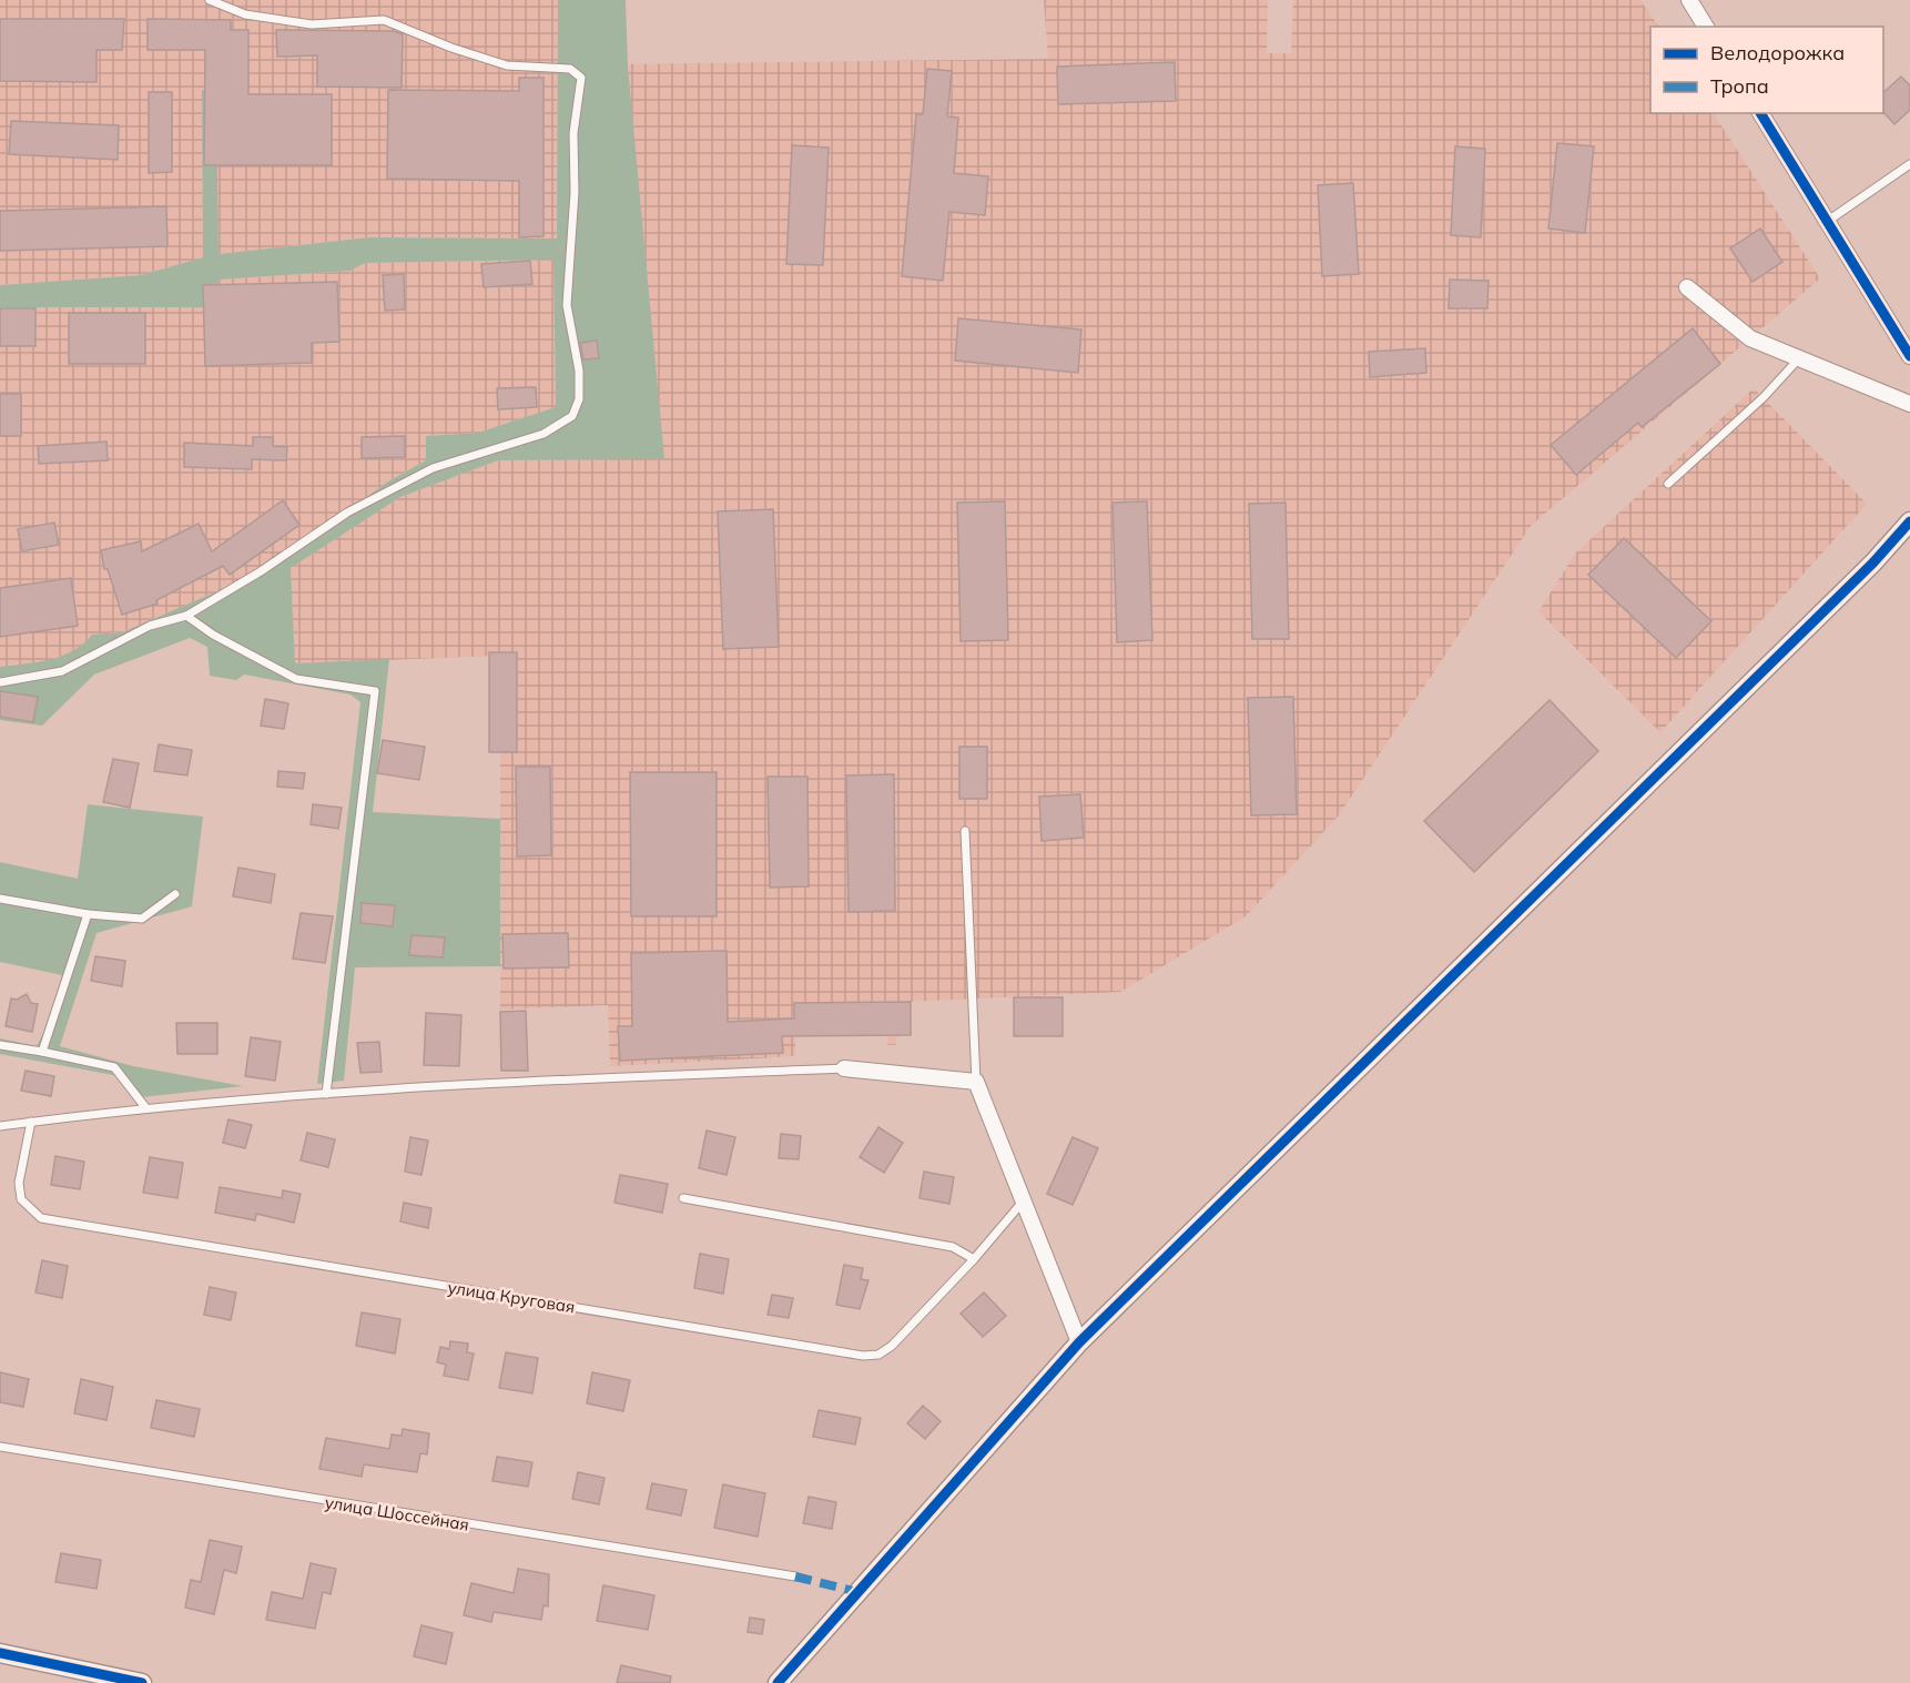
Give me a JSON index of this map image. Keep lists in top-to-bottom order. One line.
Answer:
{"streets":{"lane":["улица Круговая","улица Шоссейная"]},"legend":["Велодорожка","Тропа"]}
